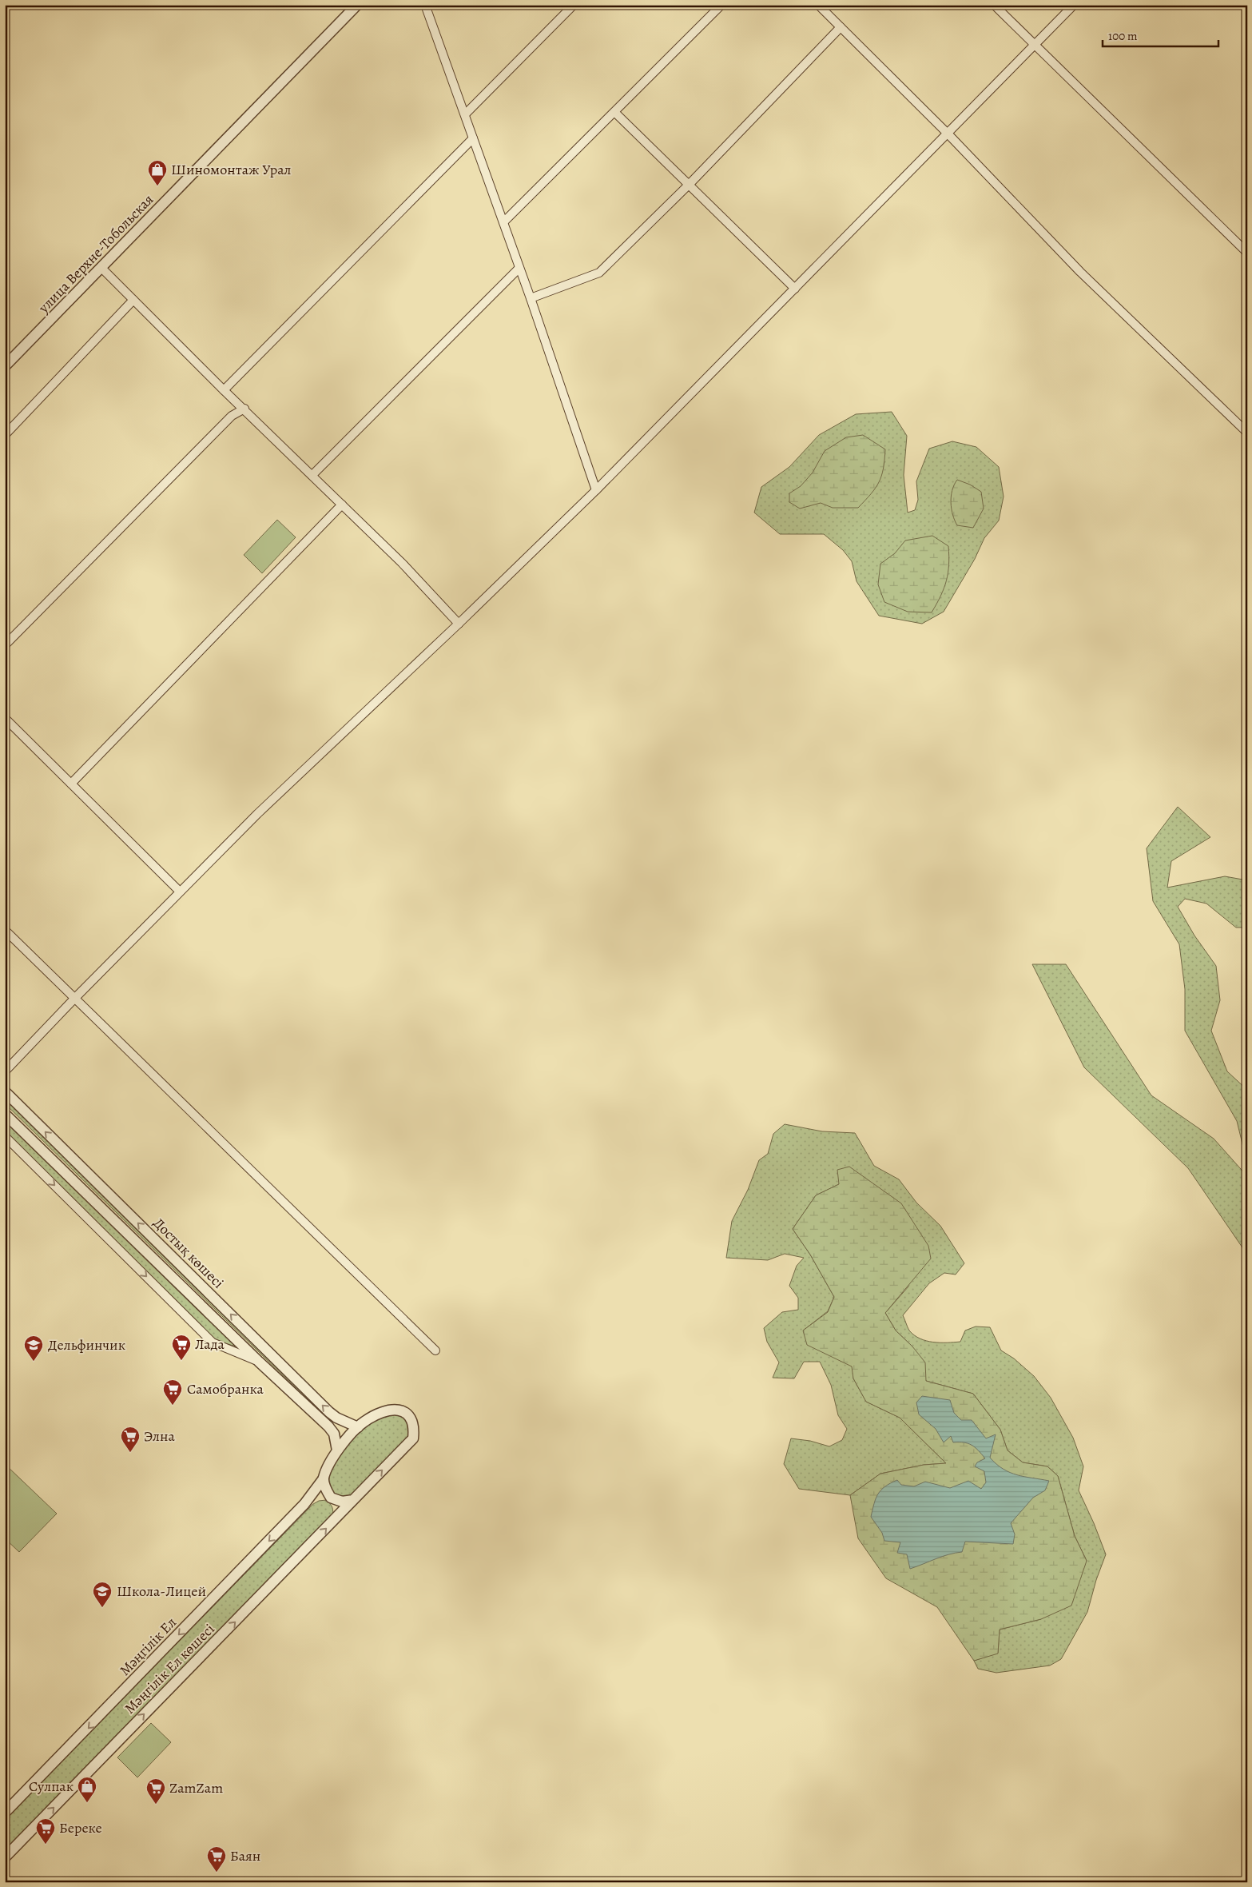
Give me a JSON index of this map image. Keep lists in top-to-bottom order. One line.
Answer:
{"streets":{"street":["улица Верхне-Тобольская","Достық көшесі","Мәңгілік Ел","Мәңгілік Ел көшесі"]},"crossings":[["Достық көшесі","Мәңгілік Ел көшесі"],["Мәңгілік Ел","Мәңгілік Ел көшесі"]],"one_way":["Мәңгілік Ел","Мәңгілік Ел көшесі"],"places":{"shop":["Шиномонтаж Урал","Сулпак"],"supermarket":["Лада","Самобранка","Элна","ZamZam","Береке","Баян"],"school or university":["Дельфинчик","Школа-Лицей"]},"scale_bar":"100 m"}
